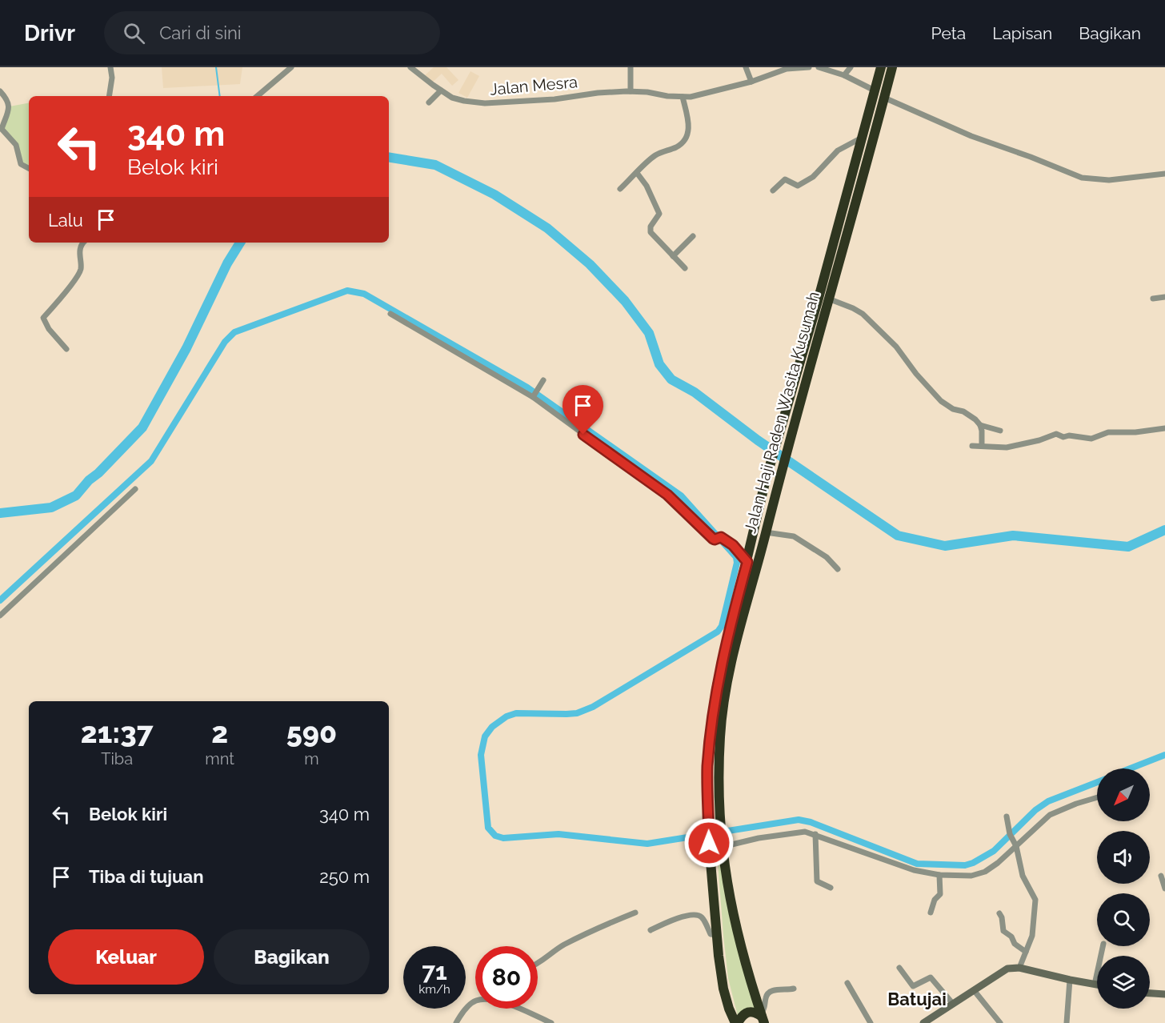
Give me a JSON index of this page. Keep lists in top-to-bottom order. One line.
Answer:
{"streets":{"highway":["Jalan Haji Raden Wasita Kusumah"],"street":["Jalan Mesra"]},"districts":["Batujai"],"north":"bottom left","page":{"header":"Drivr","search":"Cari di sini","nav":["Peta","Lapisan","Bagikan"],"turn":["340 m","Belok kiri"],"then":"Lalu","eta":["21:37","Tiba","2","mnt","590","m"],"list":[{"name":"Belok kiri","value":"340 m"},{"name":"Tiba di tujuan","value":"250 m"}],"buttons":["Keluar","Bagikan"],"speed":"71 km/h","limit":"80"}}
